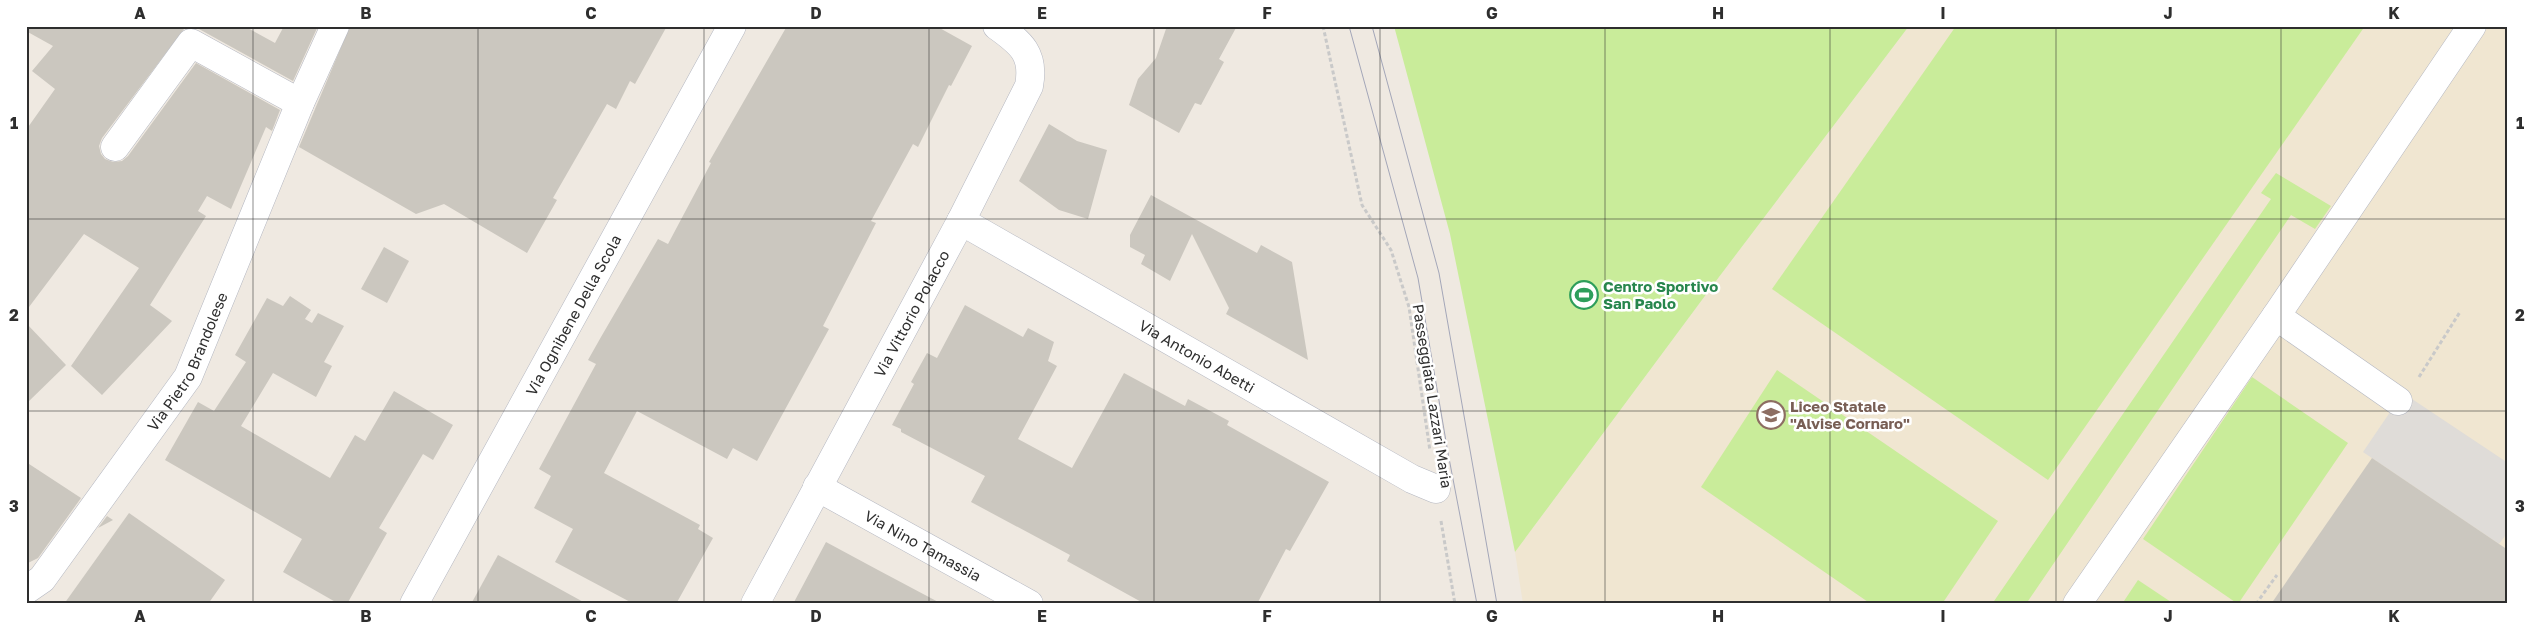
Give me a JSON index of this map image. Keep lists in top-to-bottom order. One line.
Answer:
{"streets":{"street":["Via Vittorio Polacco","Via Ognibene Della Scola","Via Antonio Abetti","Via Pietro Brandolese","Via Nino Tamassia"],"path":["Passeggiata Lazzari Maria"]},"crossings":[["Via Vittorio Polacco","Via Antonio Abetti"],["Via Vittorio Polacco","Via Nino Tamassia"],["Via Antonio Abetti","Passeggiata Lazzari Maria"]],"places":{"sports":["Centro Sportivo San Paolo"],"school or university":["Liceo Statale \"Alvise Cornaro\""]},"grid":{"columns":["A","B","C","D","E","F","G","H","I","J","K"],"rows":["1","2","3"]}}
